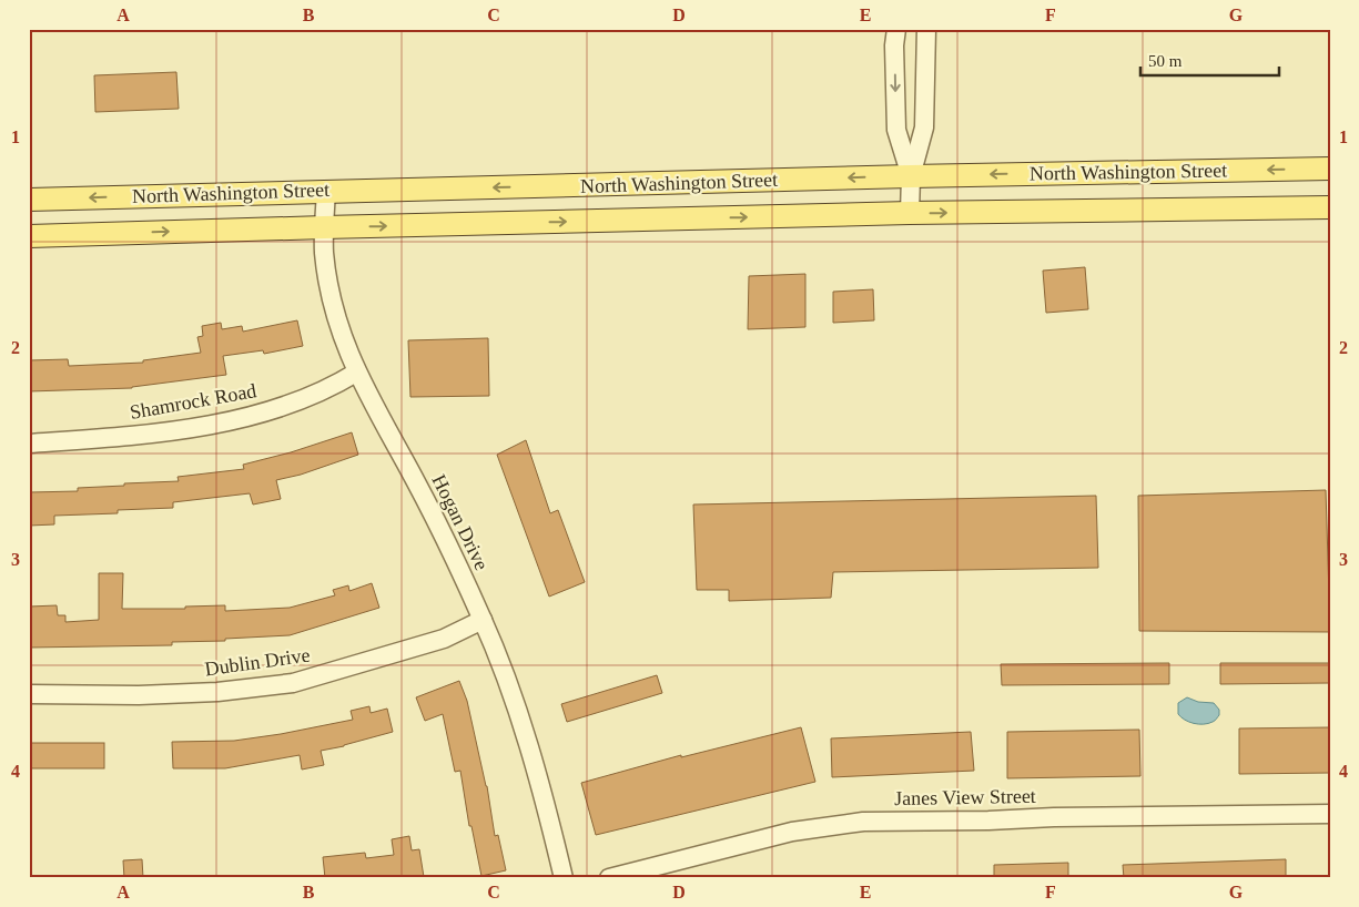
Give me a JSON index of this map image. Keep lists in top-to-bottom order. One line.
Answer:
{"streets":{"main road":["North Washington Street"],"street":["Shamrock Road","Hogan Drive","Dublin Drive","Janes View Street"]},"crossings":[["North Washington Street","Hogan Drive"],["Shamrock Road","Hogan Drive"],["Hogan Drive","Dublin Drive"]],"scale_bar":"50 m","grid":{"columns":["A","B","C","D","E","F","G"],"rows":["1","2","3","4"]}}
